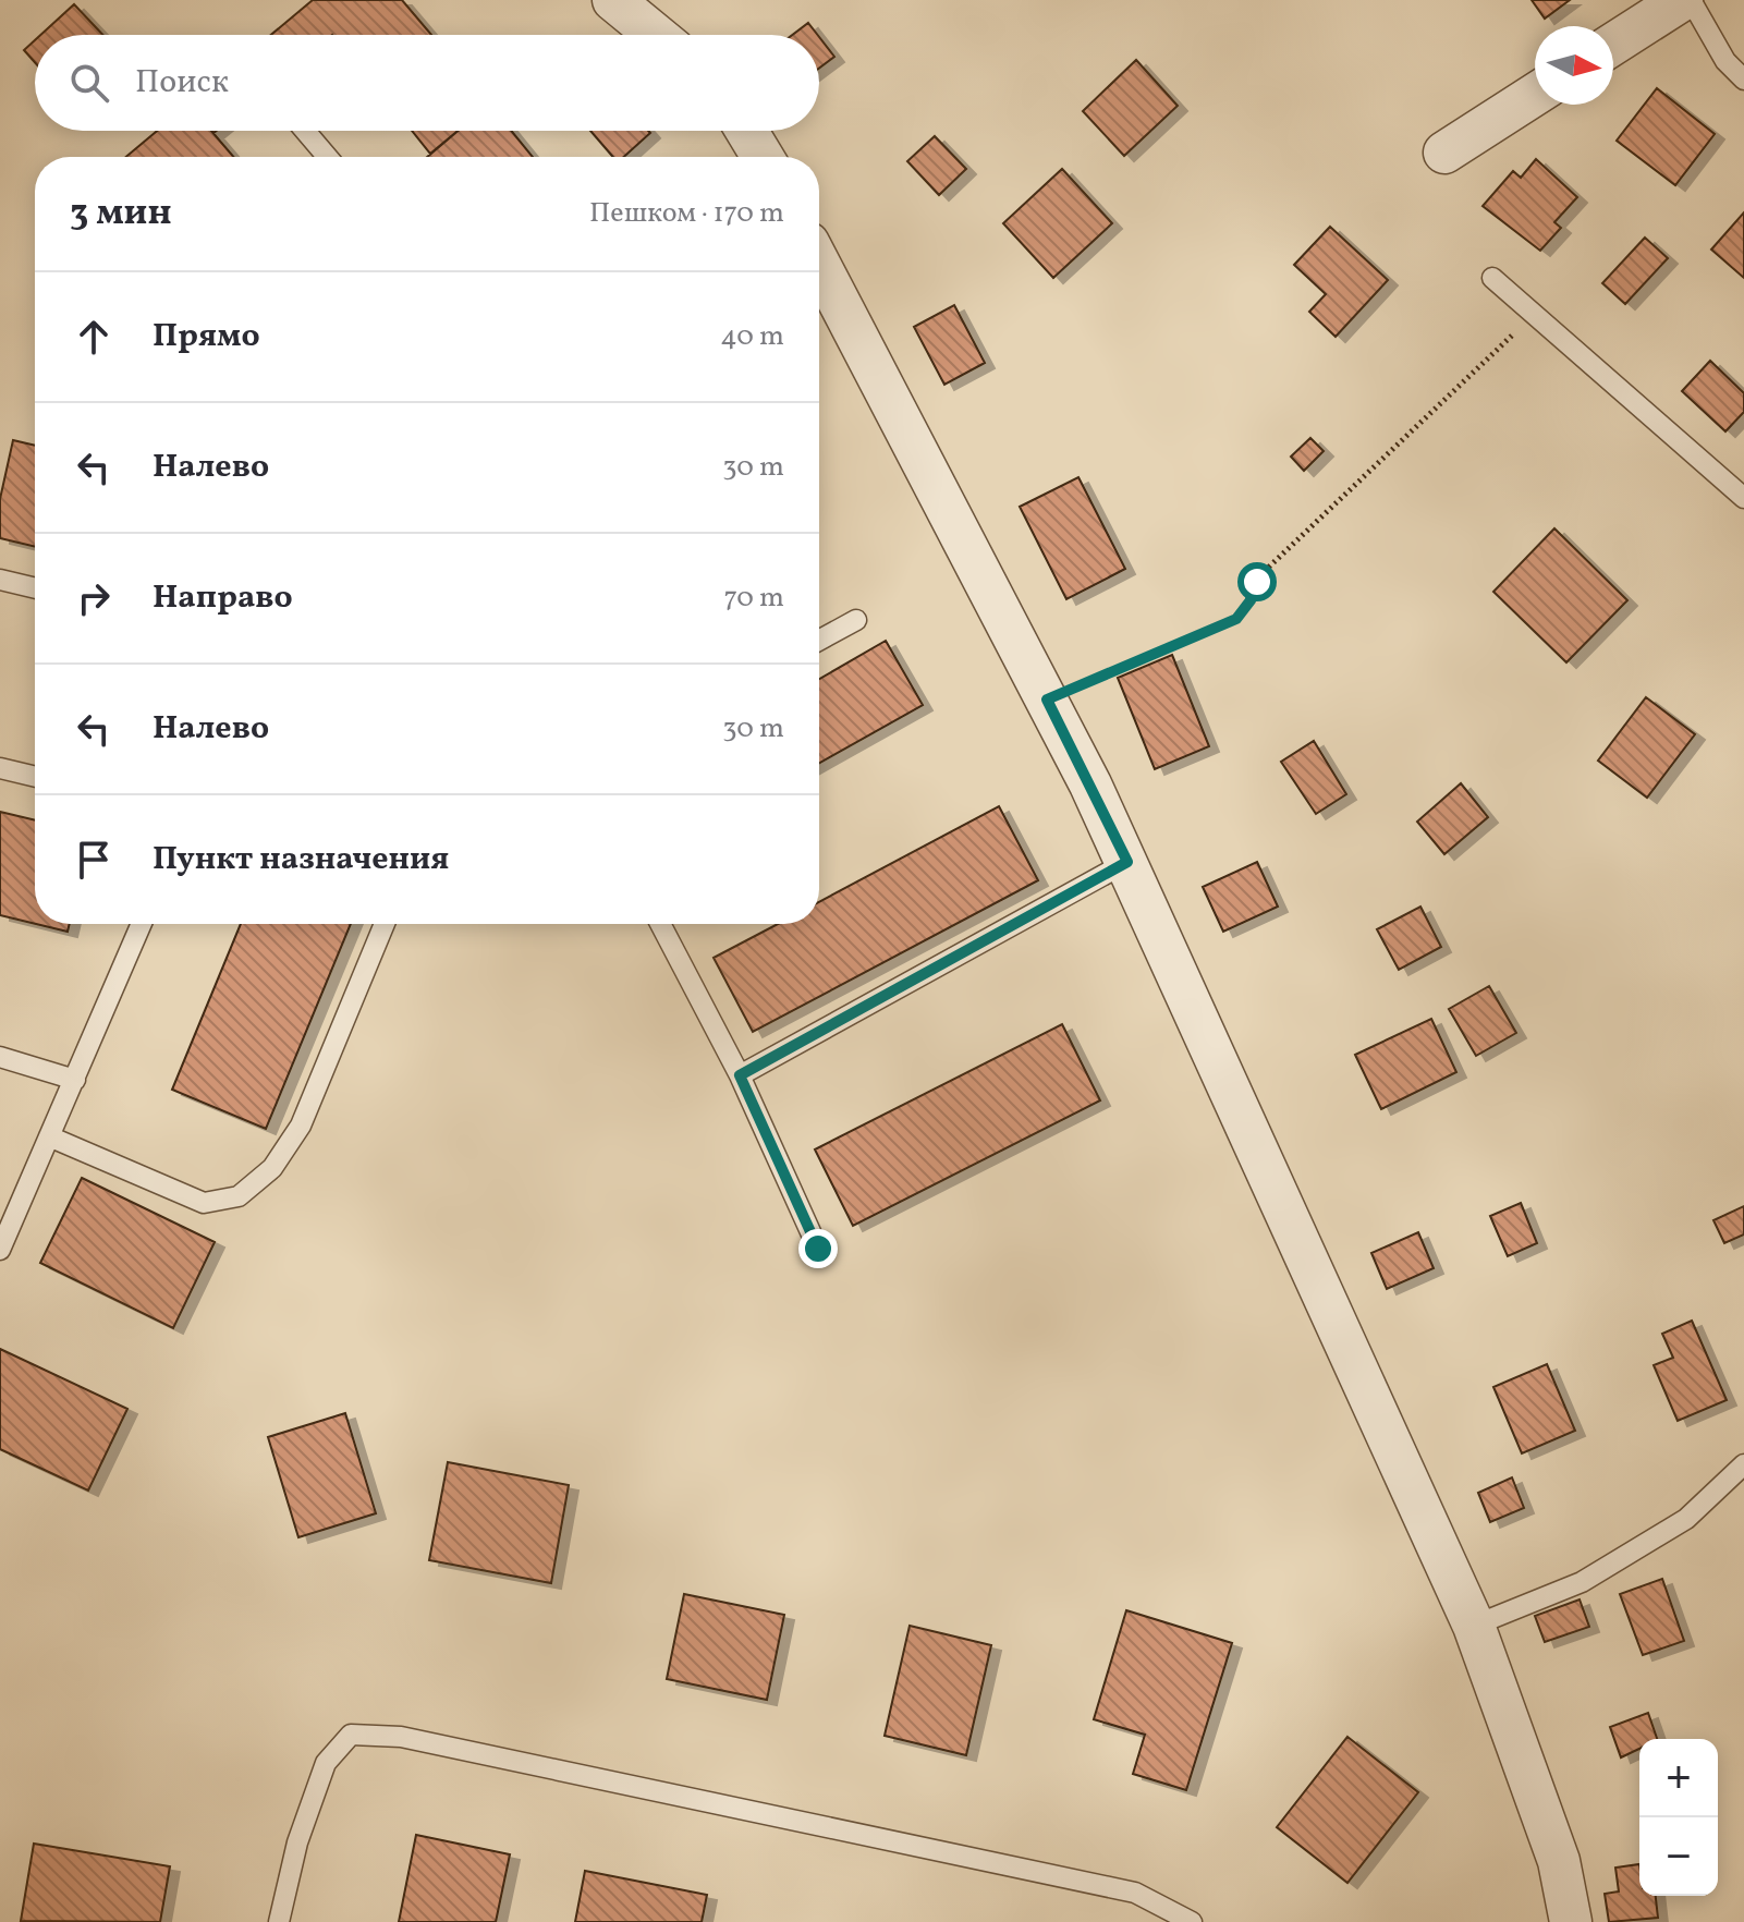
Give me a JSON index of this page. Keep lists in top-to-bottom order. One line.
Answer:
{"north":"right","page":{"search":"Поиск","heading":["3 мин","Пешком · 170 m"],"list":[["Прямо","40 m"],["Налево","30 m"],["Направо","70 m"],["Налево","30 m"],"Пункт назначения"],"map_buttons":["+","−"]}}
